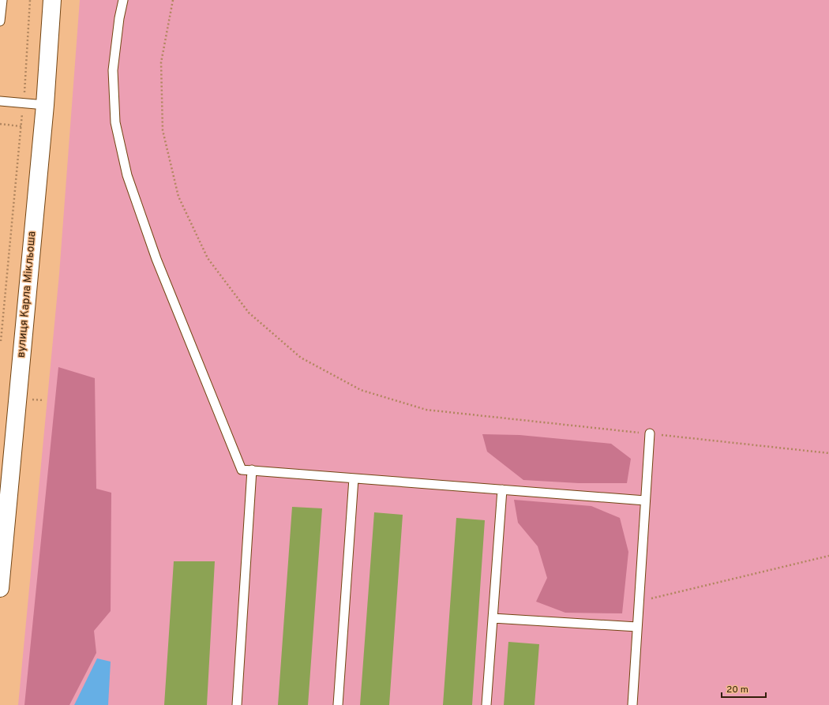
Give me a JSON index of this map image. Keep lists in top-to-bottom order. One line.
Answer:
{"streets":{"street":["вулиця Карла Мікльоша"]},"scale_bar":"20 m"}
